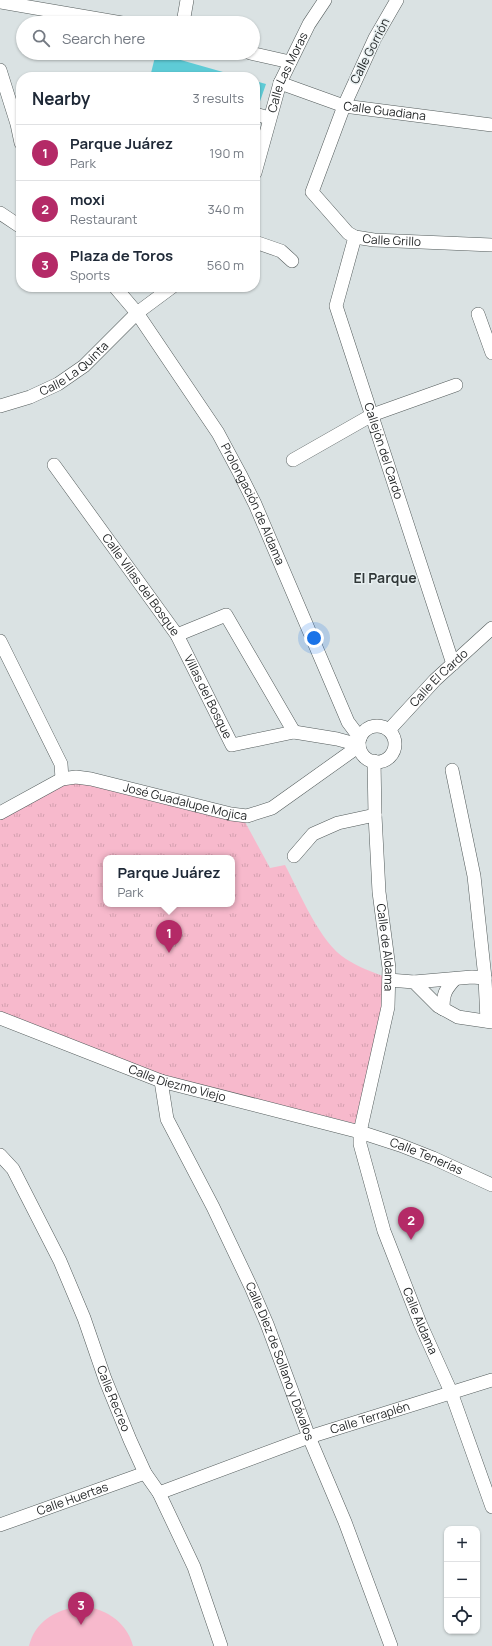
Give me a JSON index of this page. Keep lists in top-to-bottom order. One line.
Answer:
{"streets":{"street":["Calle Gorrión","Calle Las Moras","Calle Guadiana","Calle Grillo","Calle La Quinta","Callejón del Cardo","Prolongación de Aldama","Calle Villas del Bosque","Calle El Cardo","Villas del Bosque","José Guadalupe Mojica","Calle de Aldama","Calle Diezmo Viejo","Calle Tenerías","Calle Aldama","Calle Diez de Sollano y Dávalos","Calle Recreo","Calle Terraplén","Calle Huertas"]},"crossings":[["Calle Gorrión","Calle Guadiana"],["Calle Gorrión","Calle Grillo"],["Calle Las Moras","Calle Guadiana"],["Calle Grillo","Callejón del Cardo"],["Calle La Quinta","Prolongación de Aldama"],["Callejón del Cardo","Calle El Cardo"],["Prolongación de Aldama","Calle El Cardo"],["Prolongación de Aldama","José Guadalupe Mojica"],["Prolongación de Aldama","Calle de Aldama"],["Calle Villas del Bosque","Villas del Bosque"],["Calle El Cardo","José Guadalupe Mojica"],["Calle El Cardo","Calle de Aldama"],["José Guadalupe Mojica","Calle de Aldama"],["Calle de Aldama","Calle Diezmo Viejo"],["Calle de Aldama","Calle Tenerías"],["Calle de Aldama","Calle Aldama"],["Calle Diezmo Viejo","Calle Tenerías"],["Calle Diezmo Viejo","Calle Aldama"],["Calle Diezmo Viejo","Calle Diez de Sollano y Dávalos"],["Calle Tenerías","Calle Aldama"],["Calle Aldama","Calle Terraplén"],["Calle Diez de Sollano y Dávalos","Calle Terraplén"],["Calle Recreo","Calle Terraplén"],["Calle Recreo","Calle Huertas"]],"districts":["El Parque"],"page":{"search":"Search here","heading":["Nearby","3 results"],"list":[{"mark":"1","name":"Parque Juárez","note":"Park","value":"190 m"},{"mark":"2","name":"moxi","note":"Restaurant","value":"340 m"},{"mark":"3","name":"Plaza de Toros","note":"Sports","value":"560 m"}],"popup":["Parque Juárez","Park"],"pins":["1","2","3"],"map_buttons":["+","−"]}}
